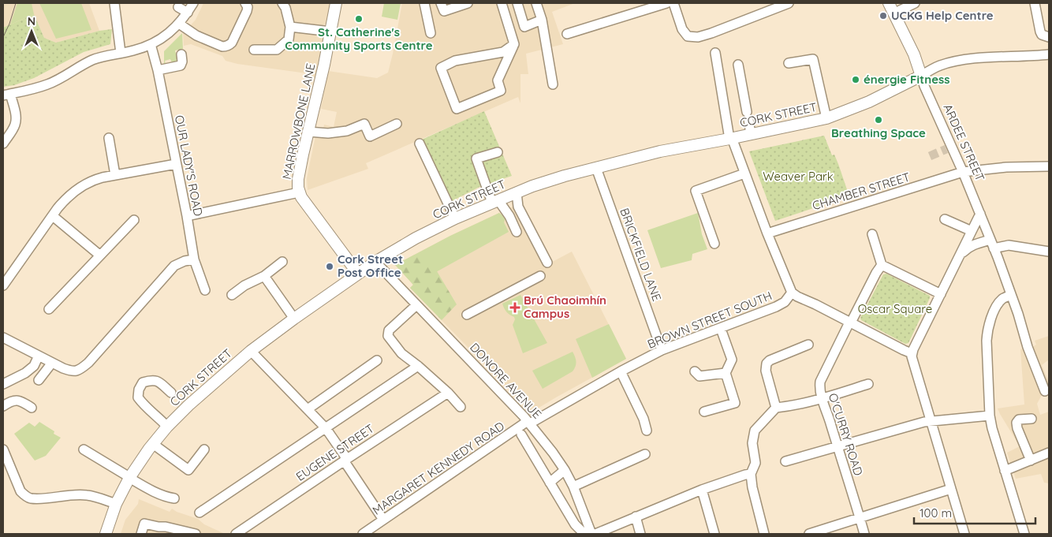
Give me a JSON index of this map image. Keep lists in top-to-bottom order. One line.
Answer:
{"streets":{"main road":["CORK STREET","MARROWBONE LANE","ARDEE STREET"],"street":["OUR LADY'S ROAD","CHAMBER STREET","BRICKFIELD LANE","BROWN STREET SOUTH","DONORE AVENUE","O'CURRY ROAD","EUGENE STREET","MARGARET KENNEDY ROAD"]},"crossings":[["CORK STREET","MARROWBONE LANE"],["CORK STREET","ARDEE STREET"],["CORK STREET","BRICKFIELD LANE"],["CORK STREET","DONORE AVENUE"],["ARDEE STREET","CHAMBER STREET"],["BRICKFIELD LANE","BROWN STREET SOUTH"],["BROWN STREET SOUTH","DONORE AVENUE"],["BROWN STREET SOUTH","MARGARET KENNEDY ROAD"],["DONORE AVENUE","MARGARET KENNEDY ROAD"]],"parks":["Weaver Park","Oscar Square"],"places":{"other":["UCKG Help Centre","St. Catherine's Community Sports Centre","énergie Fitness","Breathing Space","Cork Street Post Office"],"health":["Brú Chaoimhín Campus"]},"scale_bar":"100 m","north":"top"}
